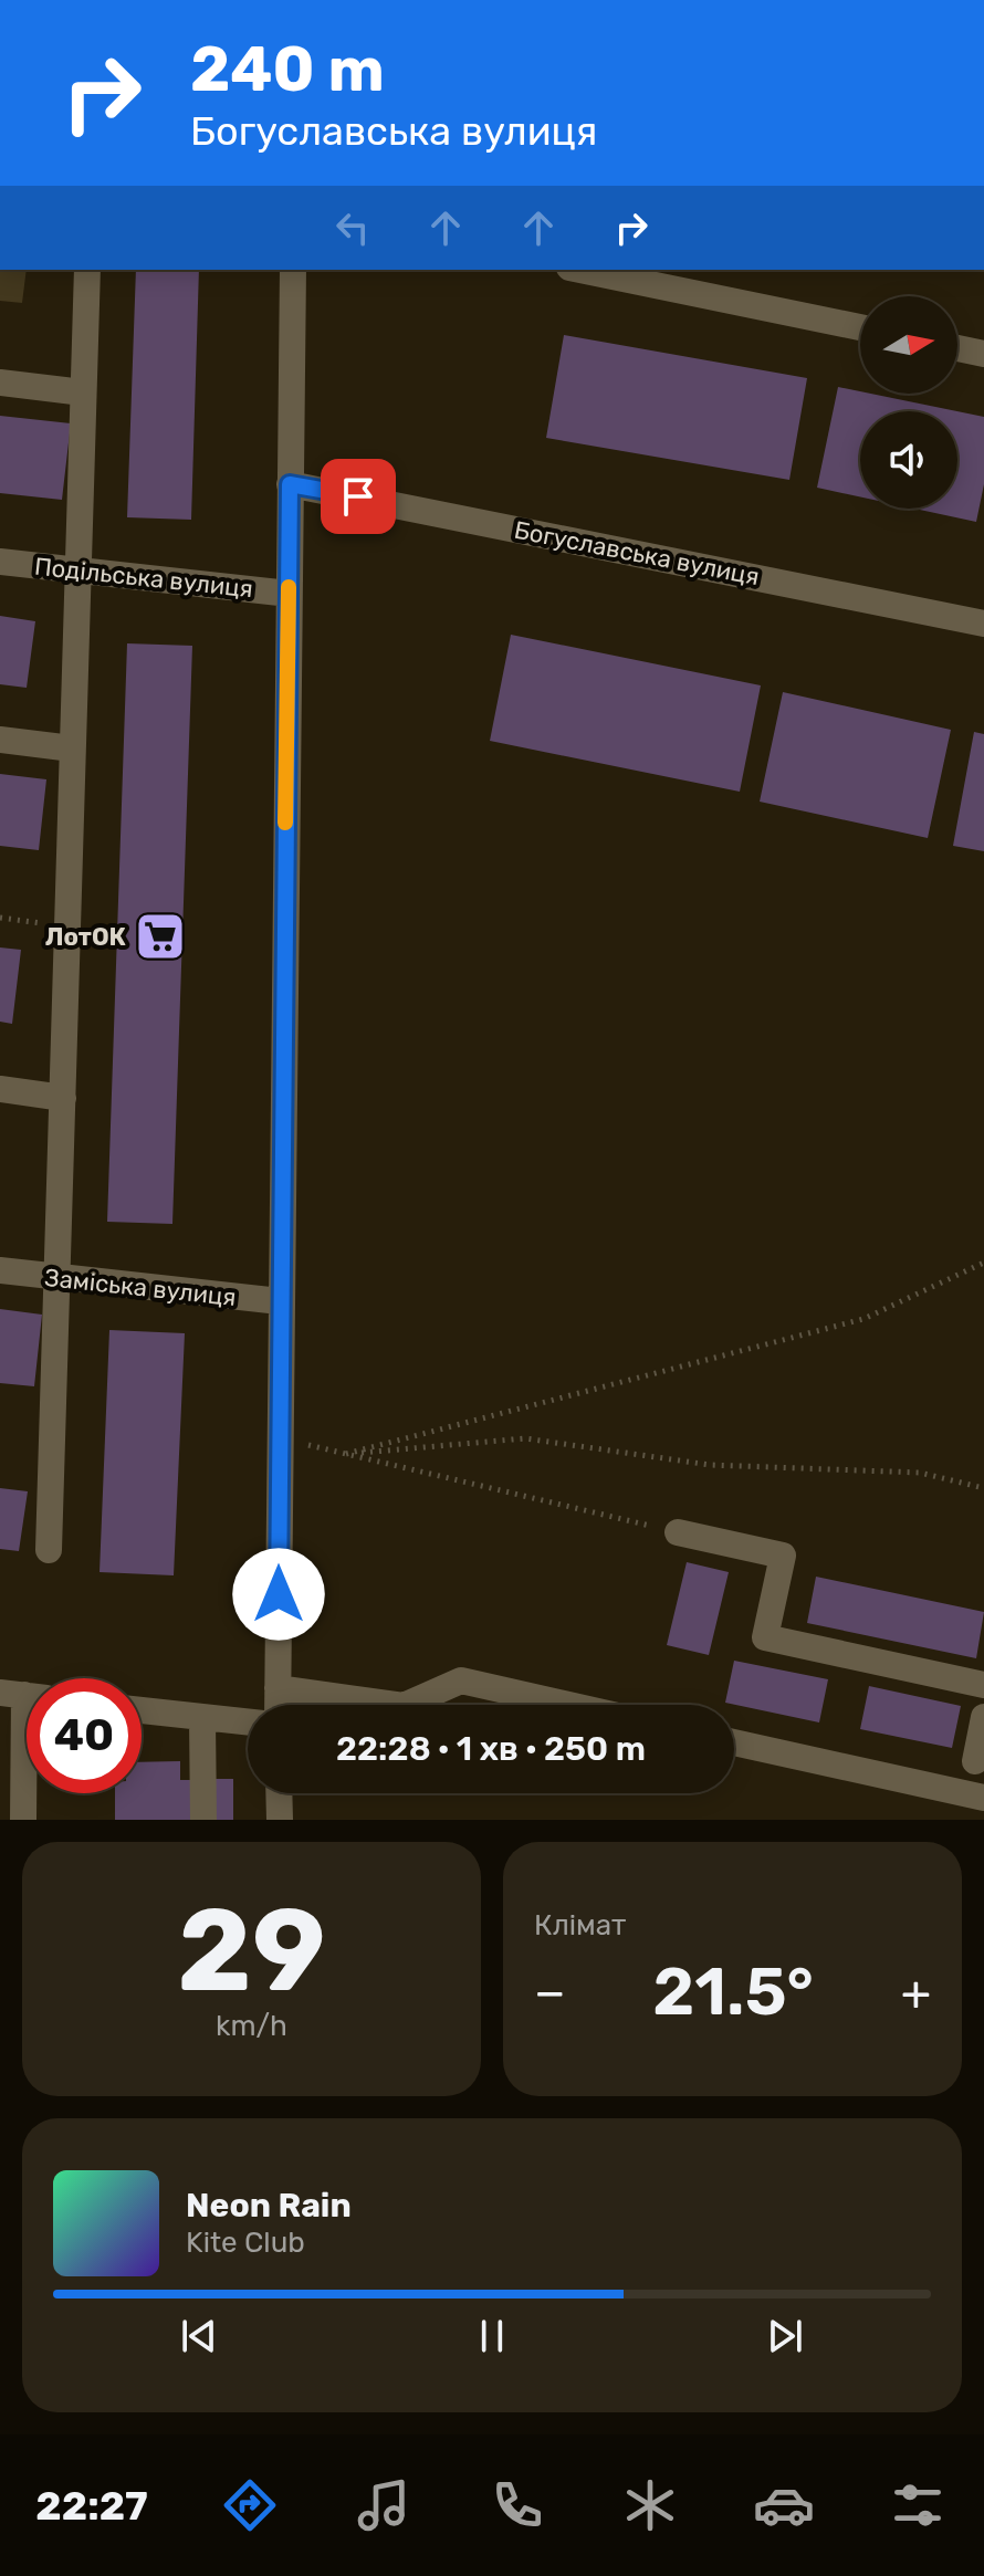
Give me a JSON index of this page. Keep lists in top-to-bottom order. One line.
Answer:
{"streets":{"street":["Богуславська вулиця","Подільська вулиця","Заміська вулиця"]},"places":{"supermarket":["ЛотОК"]},"north":"right","page":{"turn":["240 m","Богуславська вулиця"],"limit":"40","trip":"22:28 · 1 хв · 250 m","tile":[["29","km/h"],"Клімат"],"heat":["−","21.5°","+"],"song":["Neon Rain","Kite Club"],"tabs":"22:27"}}
